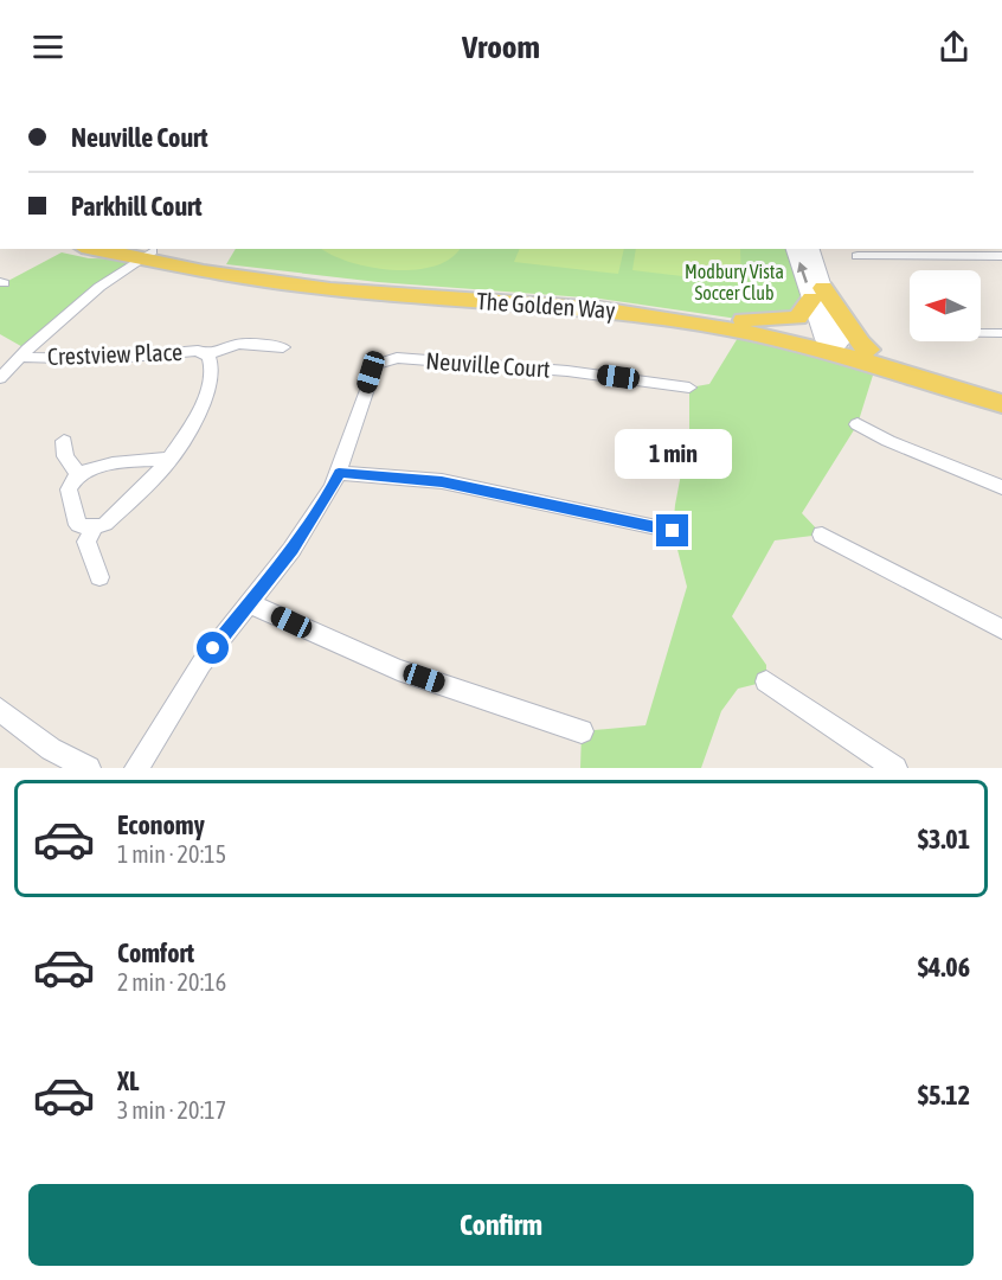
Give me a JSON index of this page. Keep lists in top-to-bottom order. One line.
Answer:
{"streets":{"main road":["The Golden Way"],"street":["Crestview Place","Neuville Court"]},"parks":["Modbury Vista Soccer Club"],"north":"left","page":{"header":"Vroom","banner":["Neuville Court","Parkhill Court"],"bubble":"1 min","list":[{"name":"Economy","note":"1 min · 20:15","value":"$3.01"},{"name":"Comfort","note":"2 min · 20:16","value":"$4.06"},{"name":"XL","note":"3 min · 20:17","value":"$5.12"}],"buttons":"Confirm"}}
